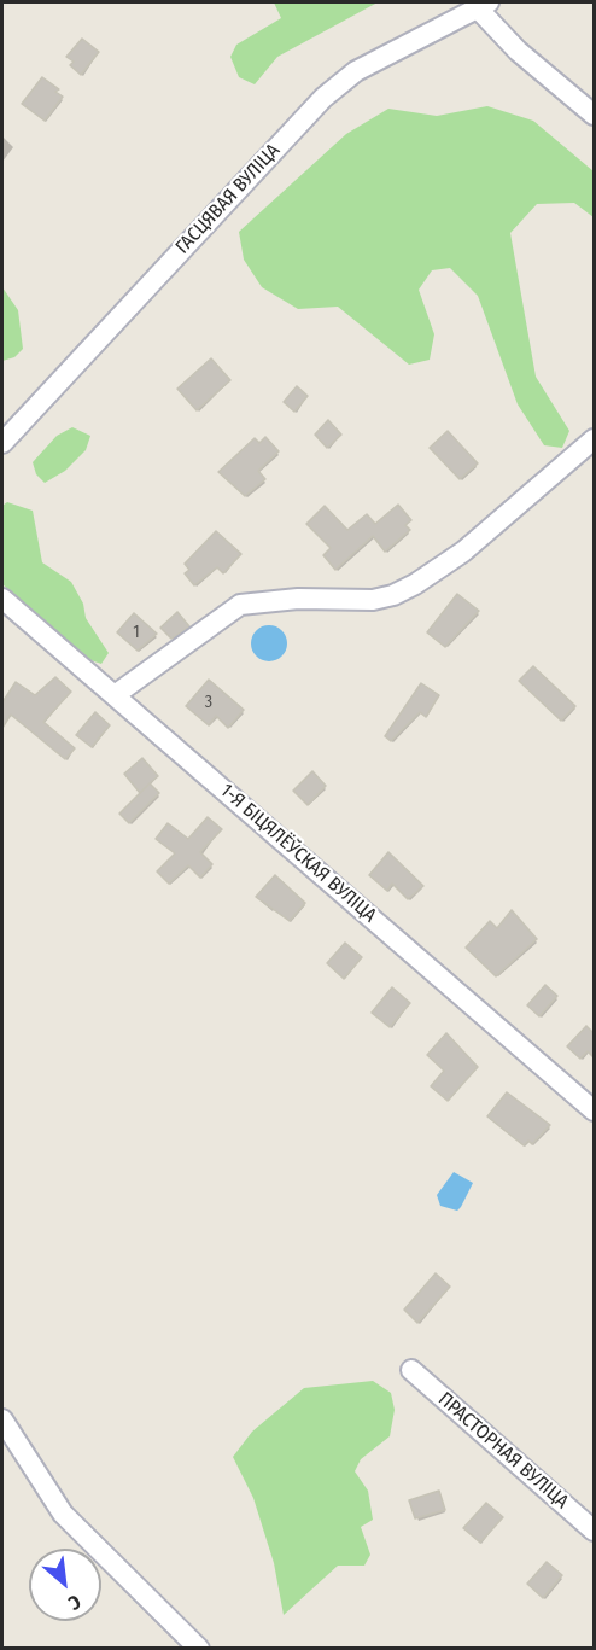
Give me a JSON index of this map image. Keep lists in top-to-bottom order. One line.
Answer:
{"streets":{"street":["ГАСЦЯВАЯ ВУЛІЦА","1-Я БІЦЯЛЁЎСКАЯ ВУЛІЦА","ПРАСТОРНАЯ ВУЛІЦА"]},"house_numbers":["1","3"],"north":"bottom right"}
